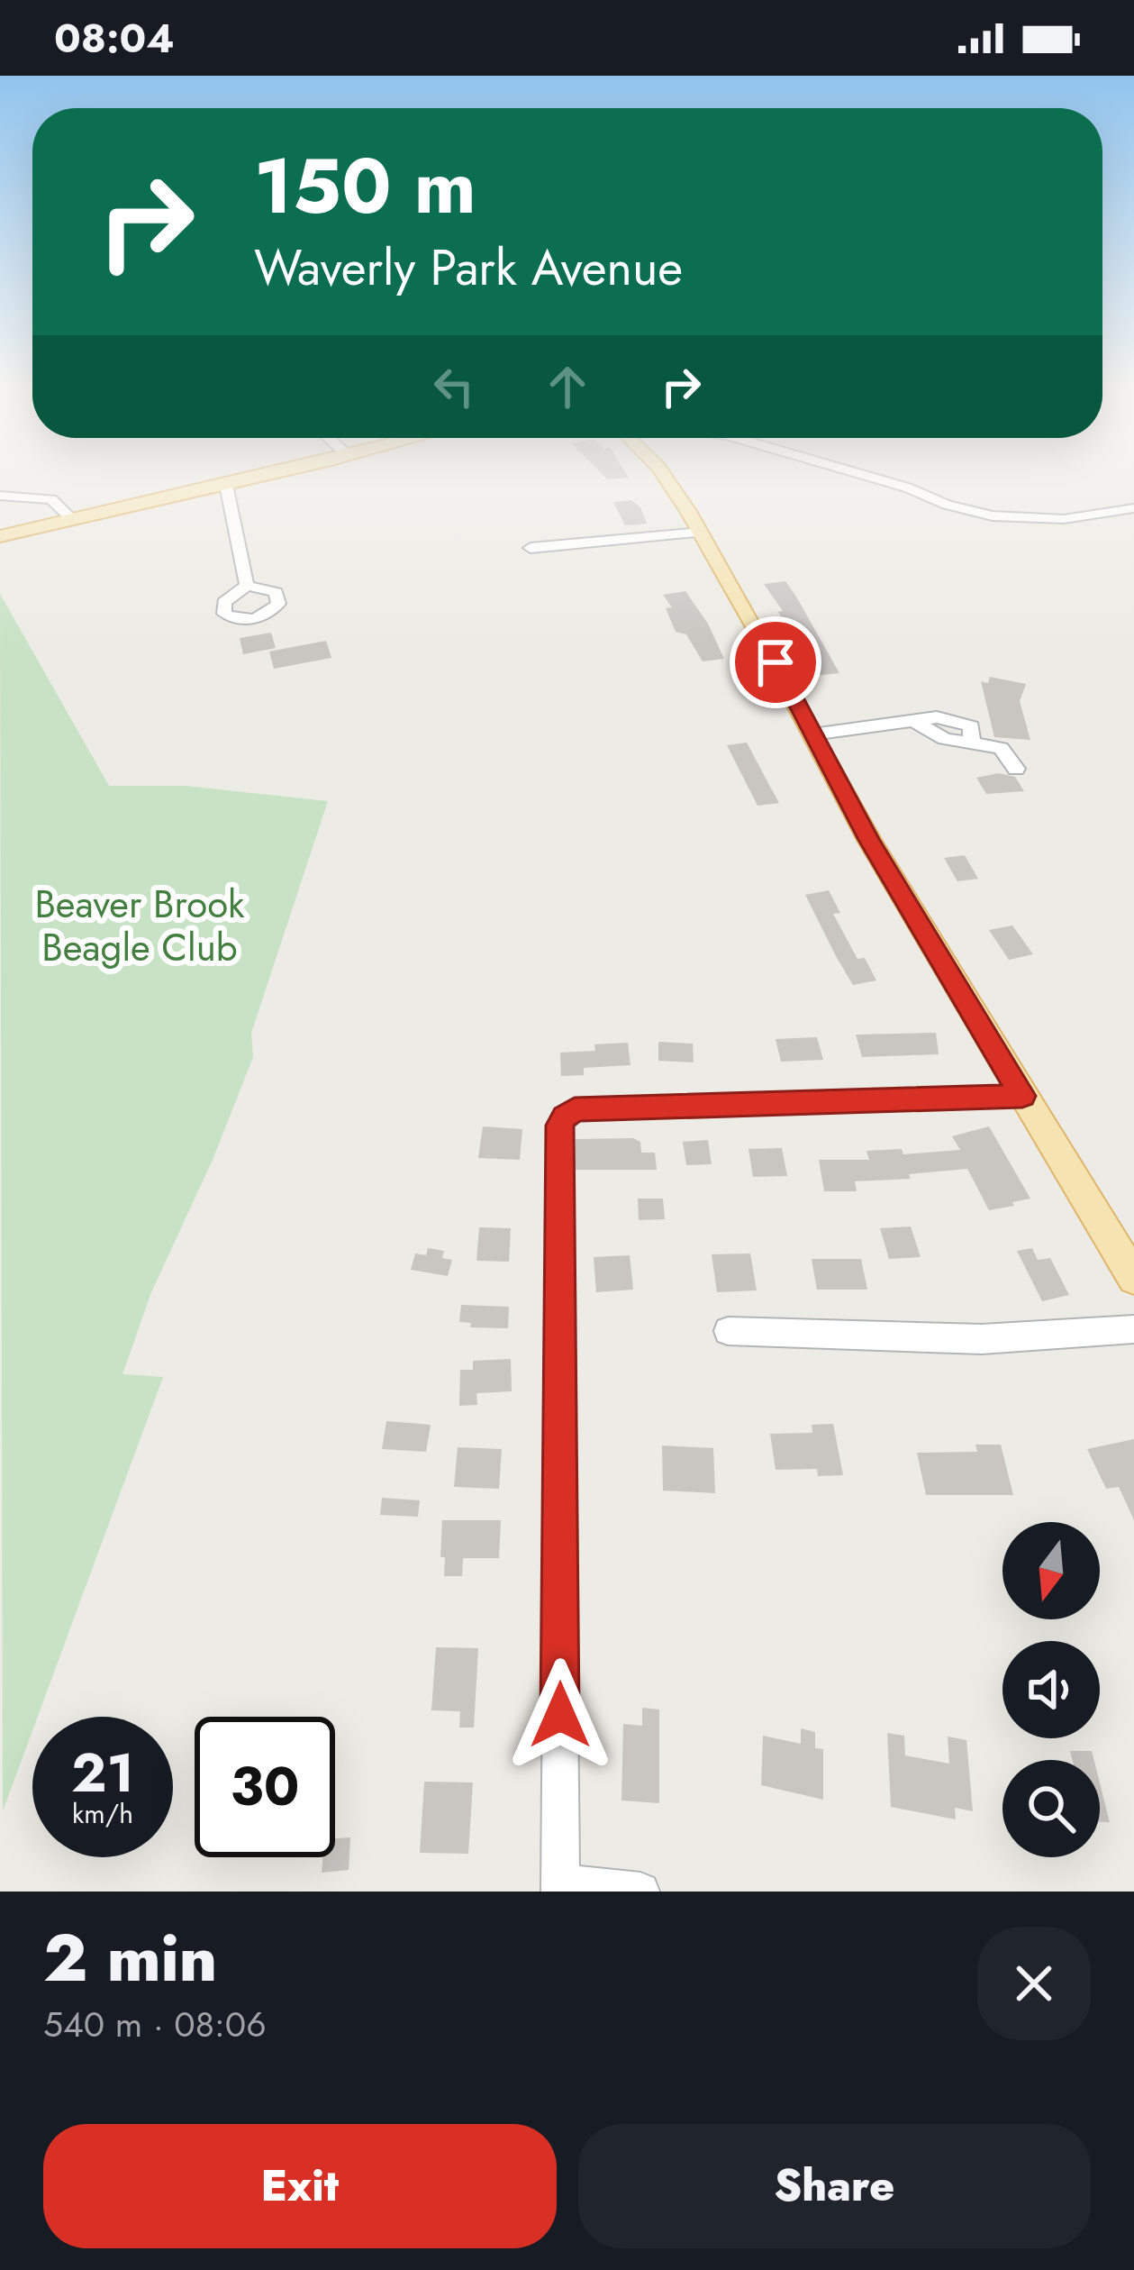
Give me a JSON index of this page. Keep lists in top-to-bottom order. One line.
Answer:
{"parks":["Beaver Brook Beagle Club"],"north":"bottom","page":{"status":"08:04","turn":["150 m","Waverly Park Avenue"],"speed":"21 km/h","limit":"30","heading":["2 min","540 m · 08:06"],"buttons":["Exit","Share"]}}
